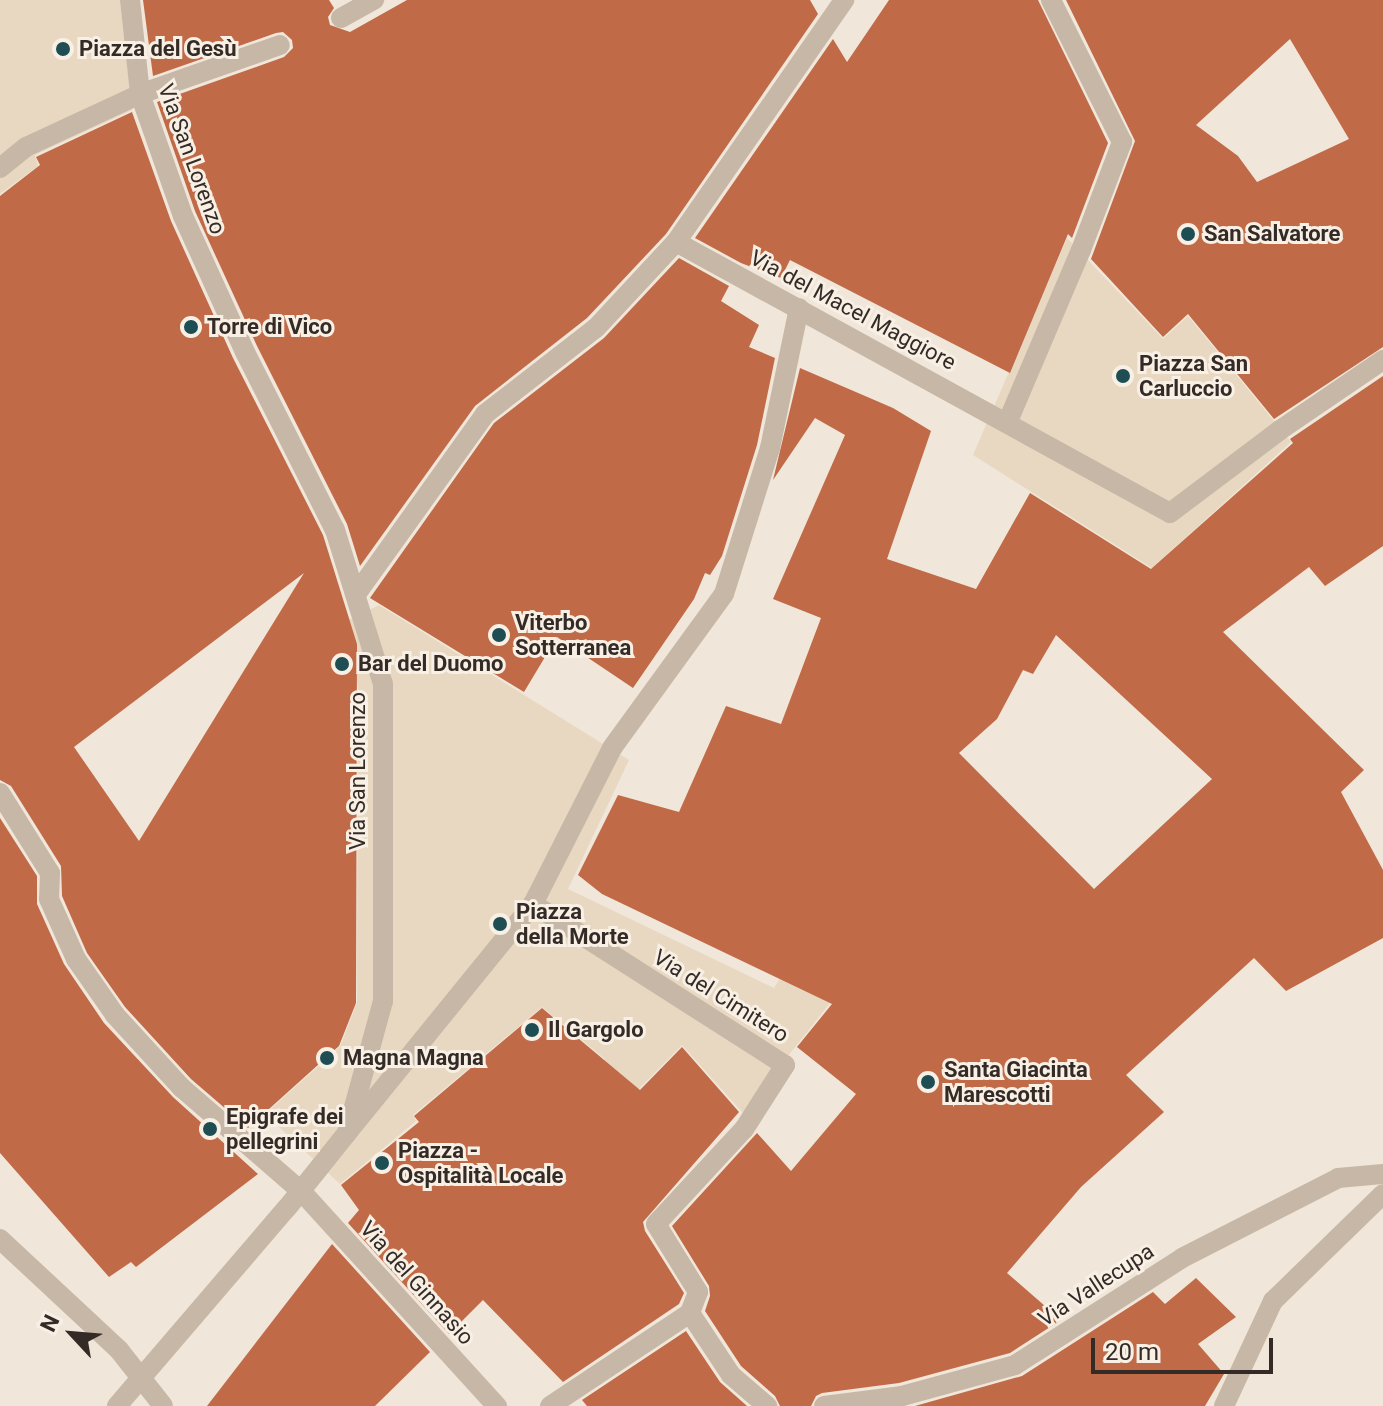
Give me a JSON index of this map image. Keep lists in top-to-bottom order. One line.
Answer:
{"streets":{"street":["Via San Lorenzo","Via del Macel Maggiore","Via del Cimitero","Via del Ginnasio","Via Vallecupa"]},"crossings":[["Via San Lorenzo","Via del Ginnasio"]],"places":["Piazza del Gesù","San Salvatore","Torre di Vico","Piazza San Carluccio","Viterbo Sotterranea","Bar del Duomo","Piazza della Morte","Il Gargolo","Magna Magna","Santa Giacinta Marescotti","Epigrafe dei pellegrini","Piazza - Ospitalità Locale"],"scale_bar":"20 m","north":"top left"}
